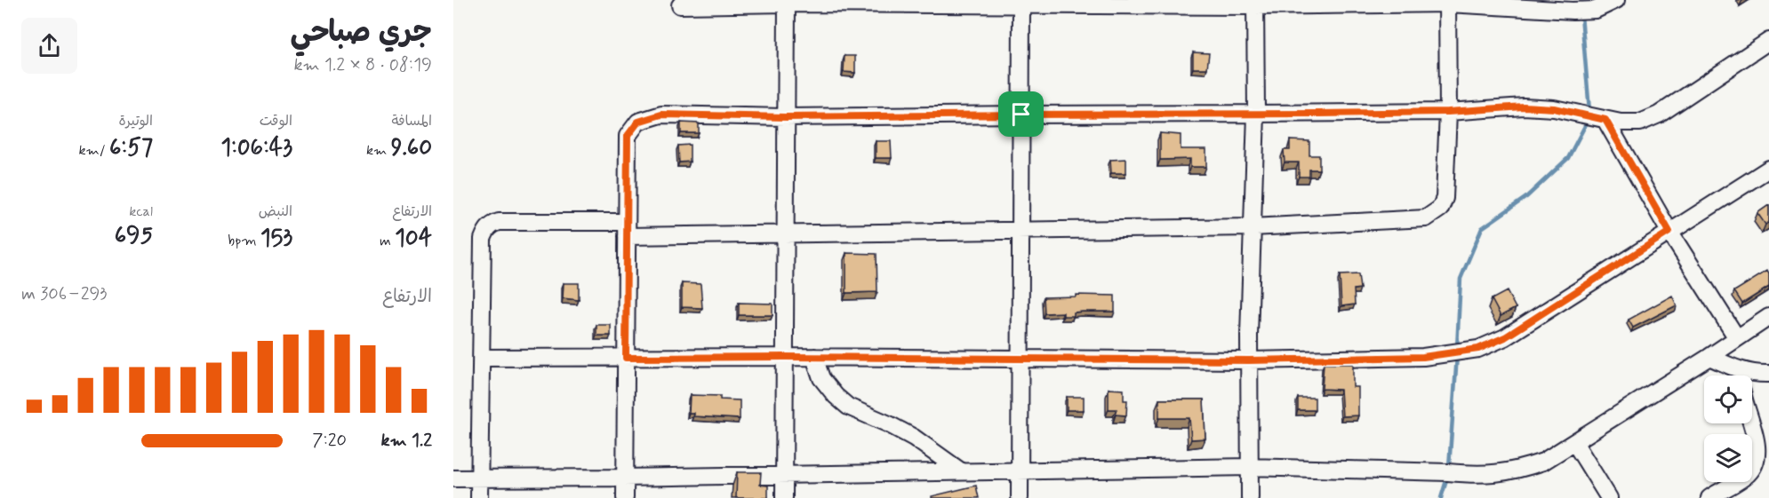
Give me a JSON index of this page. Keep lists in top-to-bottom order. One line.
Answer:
{"page":{"heading":["جري صباحي","08:19 · 8 × 1.2 km"],"stats":[["المسافة","9.60 km"],["الوقت","1:06:43"],["الوتيرة","6:57 /km"],["الارتفاع","104 m"],["النبض","153 bpm"],["kcal","695"]],"chart":["الارتفاع","293–306 m"],"list":[{"name":"1.2 km","note":"7:20"}]}}
